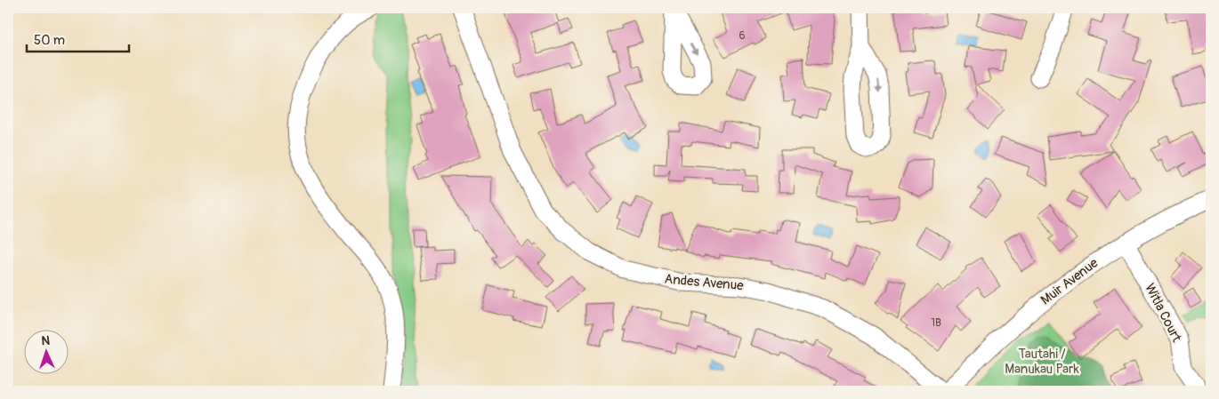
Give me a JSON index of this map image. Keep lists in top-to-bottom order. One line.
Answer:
{"streets":{"street":["Muir Avenue","Andes Avenue","Witla Court"]},"crossings":[["Muir Avenue","Witla Court"]],"parks":["Tautahi / Manukau Park"],"house_numbers":["6","1B"],"scale_bar":"50 m","north":"top"}
